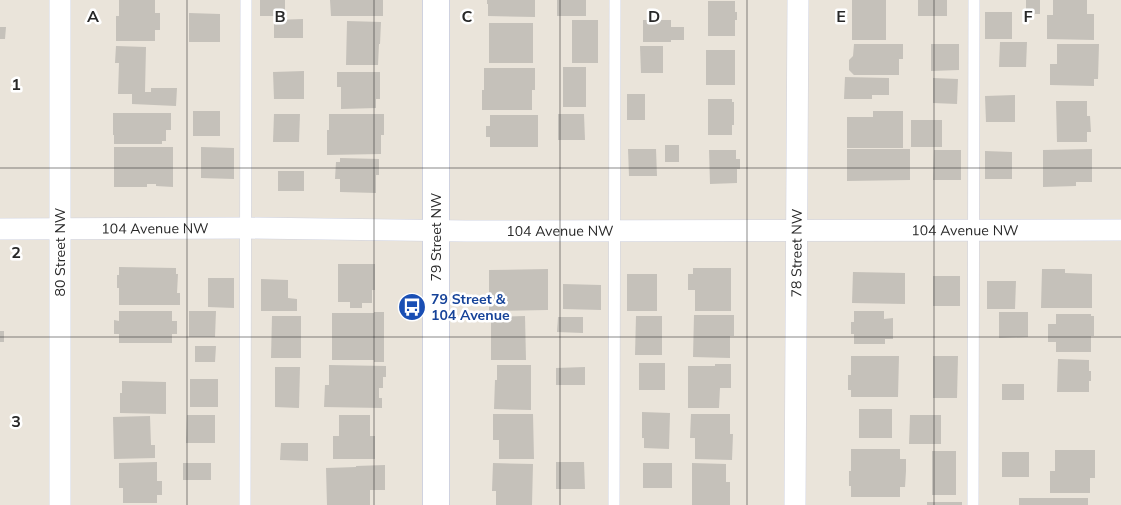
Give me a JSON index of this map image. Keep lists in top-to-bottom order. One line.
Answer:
{"streets":{"street":["104 Avenue NW","79 Street NW","80 Street NW","78 Street NW"]},"crossings":[["104 Avenue NW","79 Street NW"],["104 Avenue NW","80 Street NW"],["104 Avenue NW","78 Street NW"]],"places":{"bus stop":["79 Street & 104 Avenue"]},"grid":{"columns":["A","B","C","D","E","F"],"rows":["1","2","3"]}}
